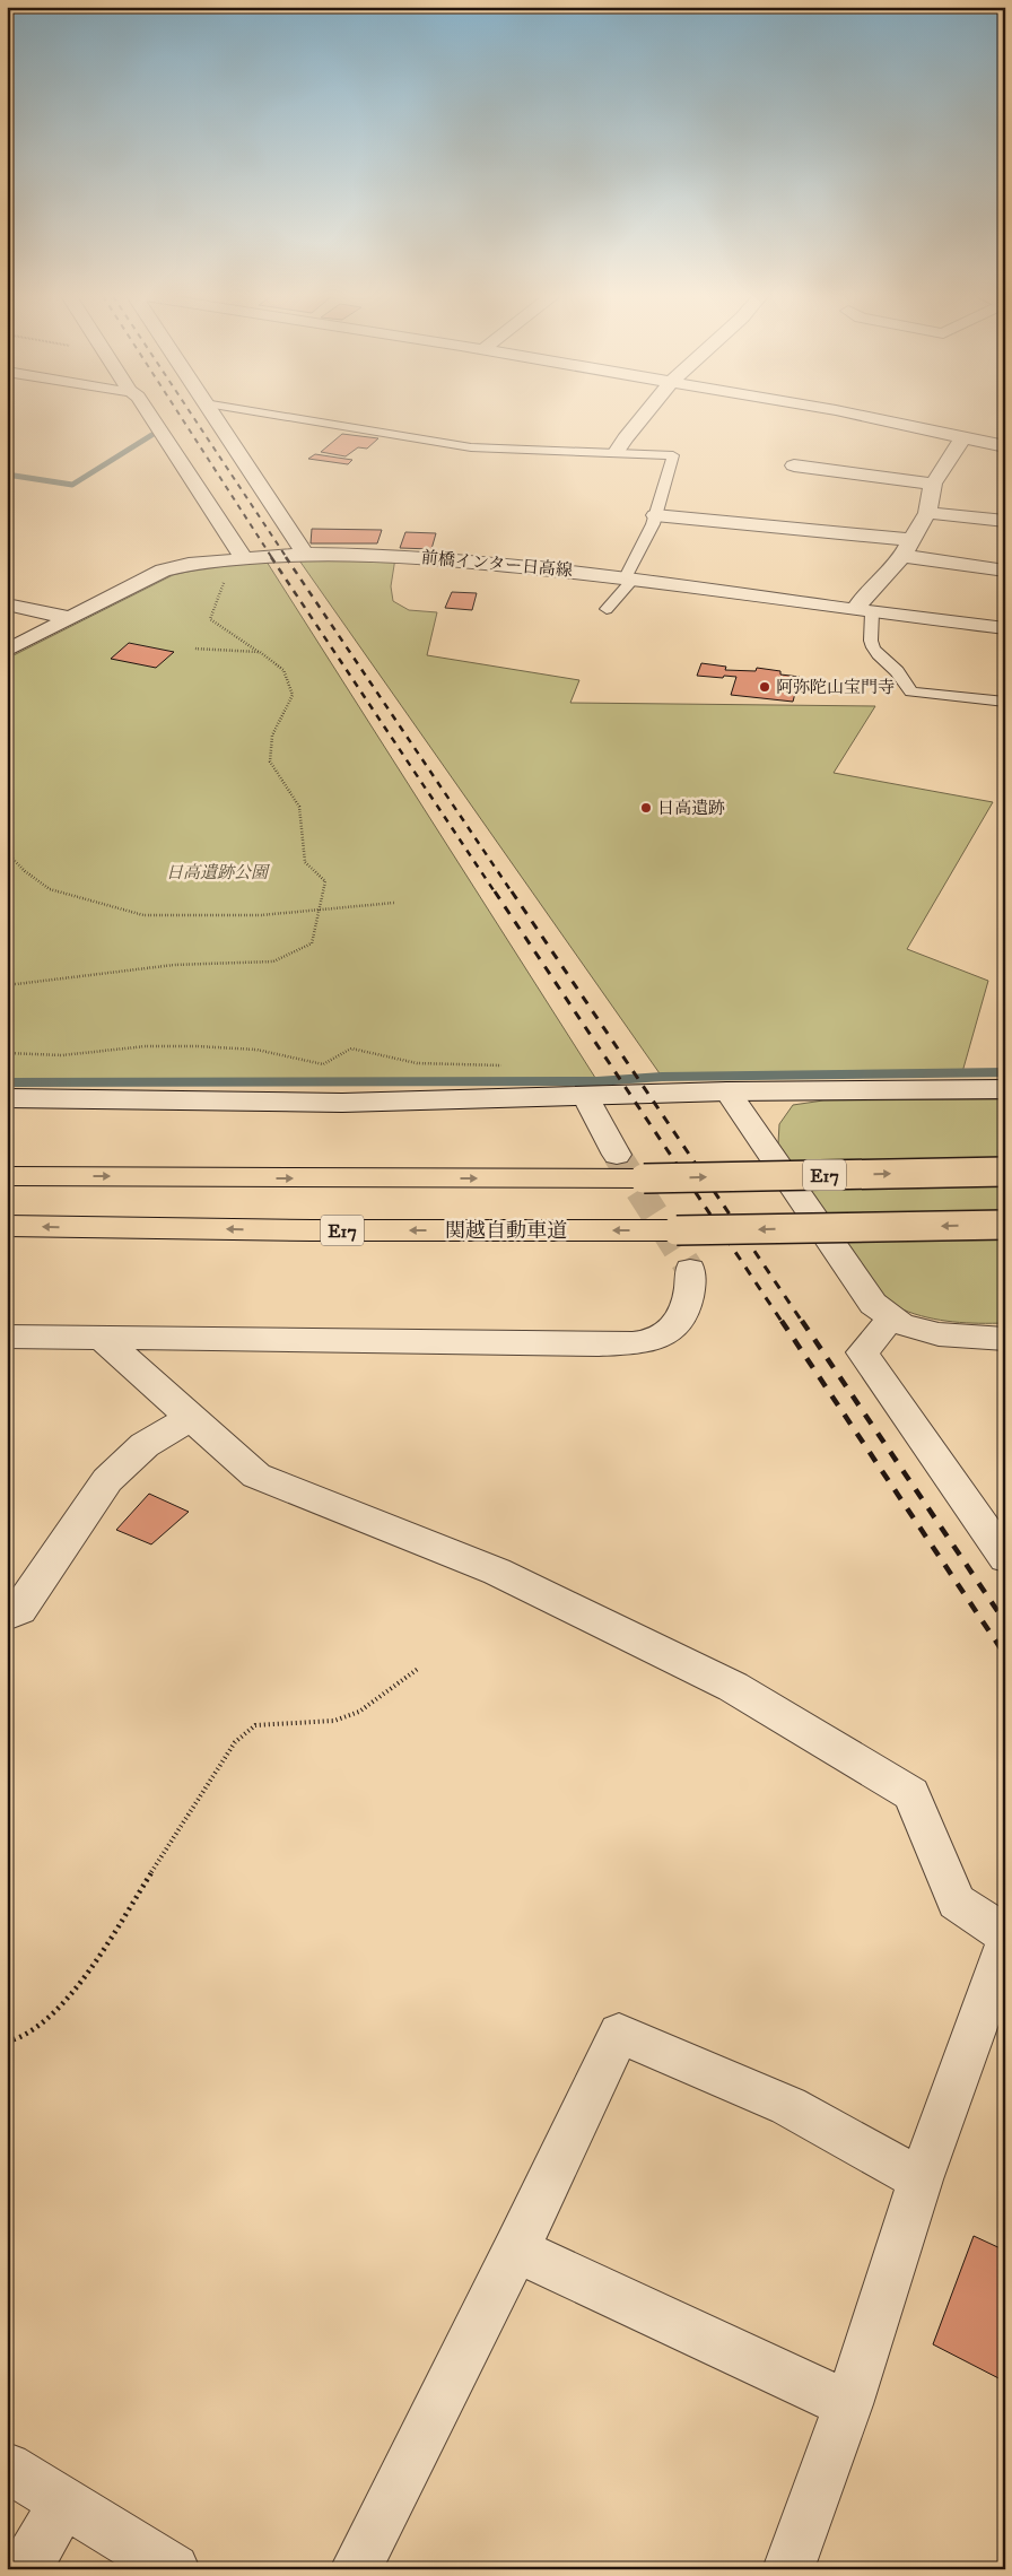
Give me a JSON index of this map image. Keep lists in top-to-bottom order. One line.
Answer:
{"streets":{"main road":["E17","関越自動車道"],"street":["前橋インター日高線"]},"parks":["日高遺跡公園"],"places":["阿弥陀山宝門寺","日高遺跡"]}
